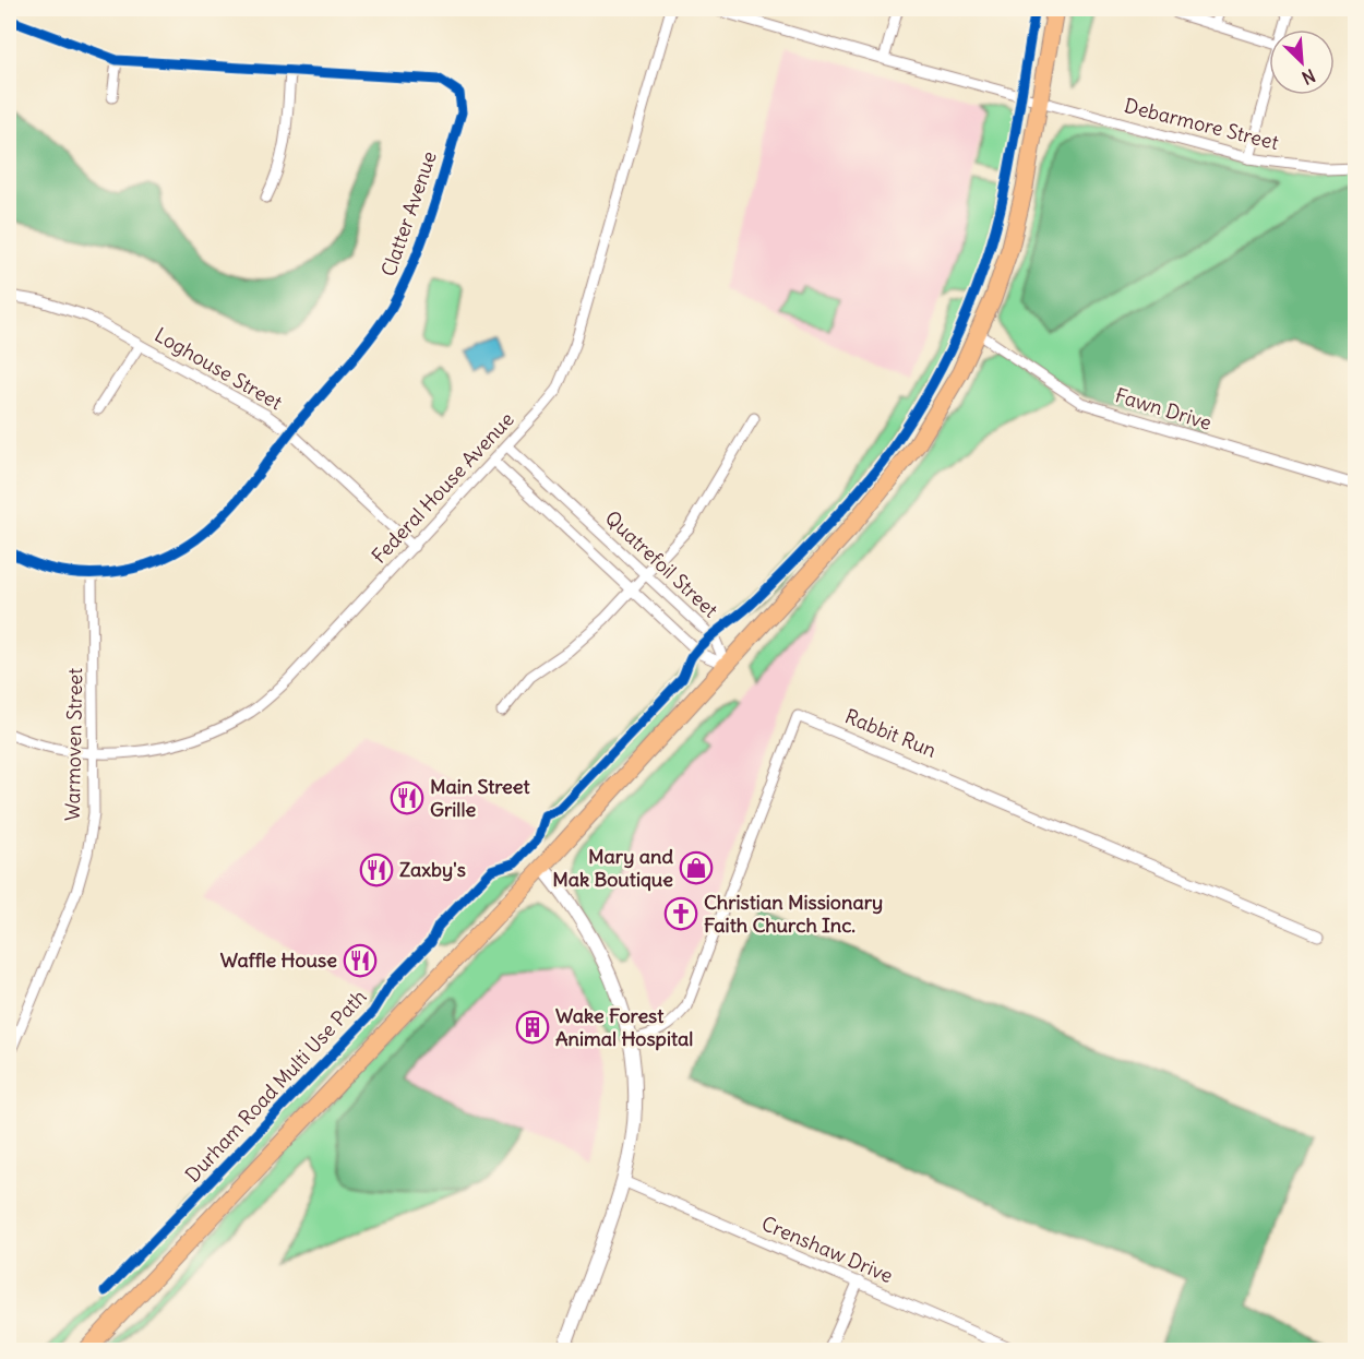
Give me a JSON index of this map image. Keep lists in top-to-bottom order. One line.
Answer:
{"streets":{"street":["Debarmore Street","Clatter Avenue","Loghouse Street","Fawn Drive","Federal House Avenue","Quatrefoil Street","Rabbit Run","Warmoven Street","Crenshaw Drive"],"cycle path":["Durham Road Multi Use Path"]},"crossings":[["Clatter Avenue","Loghouse Street"],["Clatter Avenue","Warmoven Street"],["Loghouse Street","Federal House Avenue"],["Federal House Avenue","Quatrefoil Street"],["Federal House Avenue","Warmoven Street"]],"places":{"restaurant":["Main Street Grille","Zaxby's","Waffle House"],"shop":["Mary and Mak Boutique"],"church":["Christian Missionary Faith Church Inc."],"building":["Wake Forest Animal Hospital"]},"north":"bottom right"}
